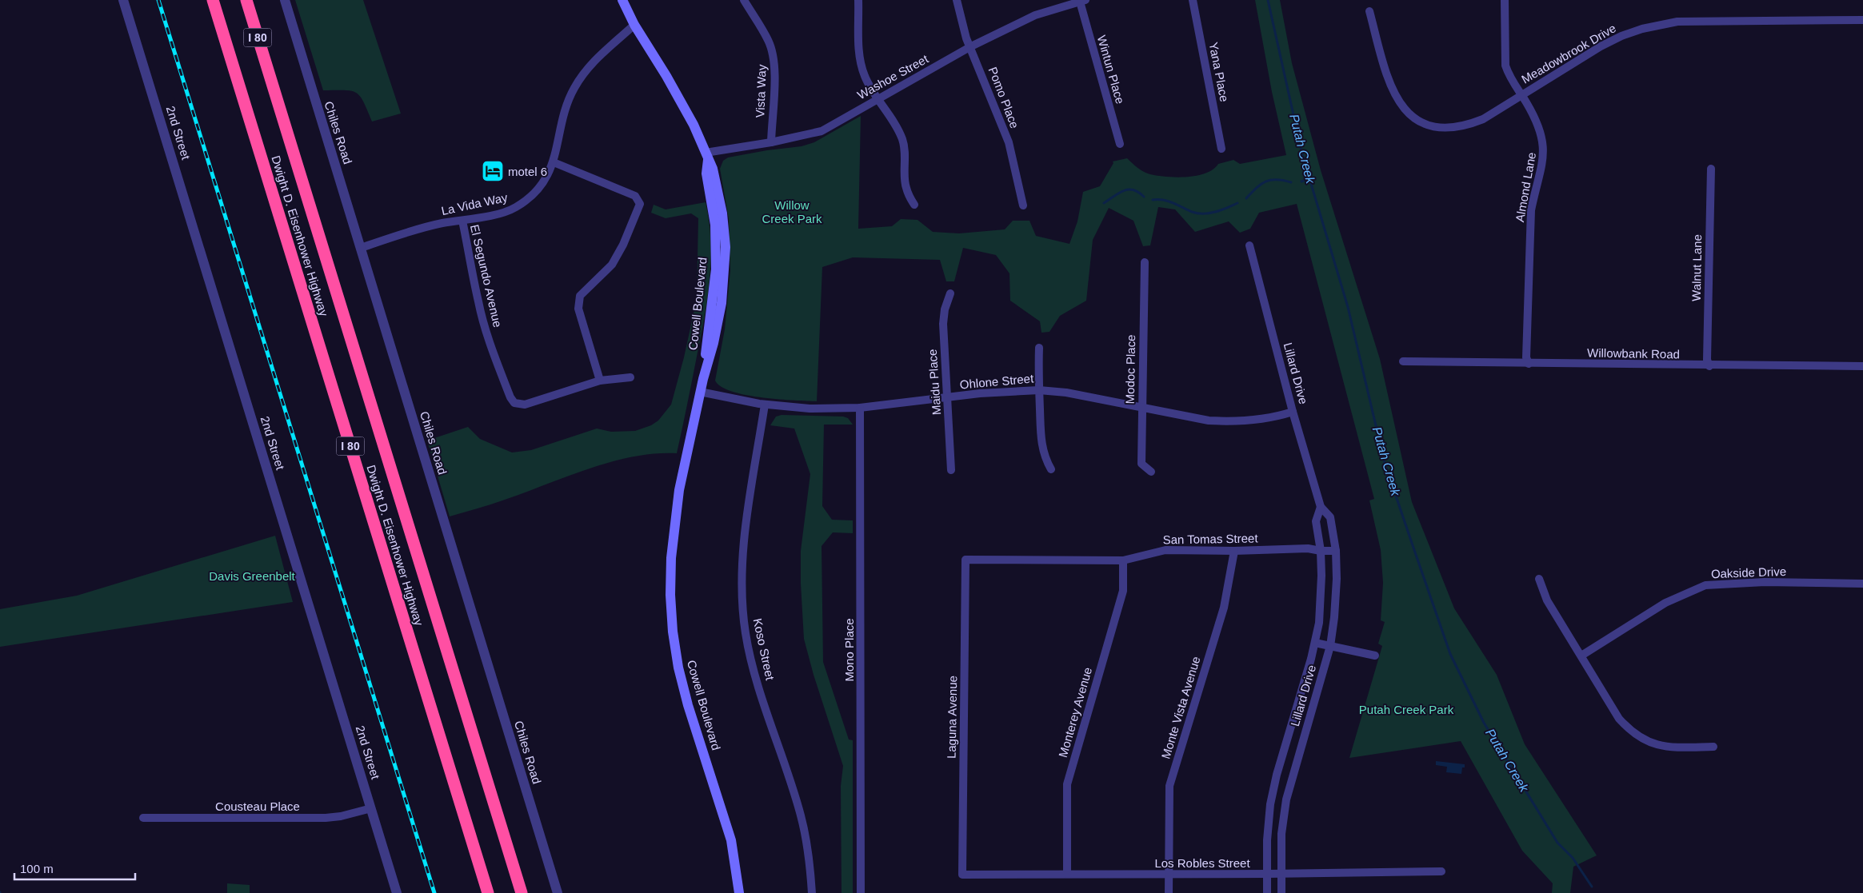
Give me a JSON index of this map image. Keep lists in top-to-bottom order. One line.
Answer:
{"streets":{"highway":["I 80","Dwight D. Eisenhower Highway"],"main road":["Cowell Boulevard"],"street":["Meadowbrook Drive","Wintun Place","Yana Place","Washoe Street","Vista Way","Pomo Place","2nd Street","Chiles Road","Almond Lane","La Vida Way","Walnut Lane","El Segundo Avenue","Willowbank Road","Modoc Place","Lillard Drive","Ohlone Street","Maidu Place","San Tomas Street","Oakside Drive","Koso Street","Mono Place","Monte Vista Avenue","Monterey Avenue","Laguna Avenue","Cousteau Place","Los Robles Street"]},"crossings":[["Meadowbrook Drive","Almond Lane"],["Wintun Place","Washoe Street"],["Washoe Street","Vista Way"],["Washoe Street","Pomo Place"],["Washoe Street","Cowell Boulevard"],["2nd Street","Cousteau Place"],["Chiles Road","La Vida Way"],["Almond Lane","Willowbank Road"],["La Vida Way","El Segundo Avenue"],["La Vida Way","Cowell Boulevard"],["Walnut Lane","Willowbank Road"],["Cowell Boulevard","Ohlone Street"],["Modoc Place","Ohlone Street"],["Lillard Drive","Ohlone Street"],["Lillard Drive","San Tomas Street"],["Lillard Drive","Los Robles Street"],["Ohlone Street","Maidu Place"],["Ohlone Street","Koso Street"],["Ohlone Street","Mono Place"],["San Tomas Street","Monte Vista Avenue"],["San Tomas Street","Monterey Avenue"],["San Tomas Street","Laguna Avenue"],["Monte Vista Avenue","Los Robles Street"],["Monterey Avenue","Los Robles Street"],["Laguna Avenue","Los Robles Street"]],"water":["Putah Creek"],"parks":["Willow Creek Park","Davis Greenbelt","Putah Creek Park"],"places":{"hotel":["motel 6"]},"scale_bar":"100 m"}
